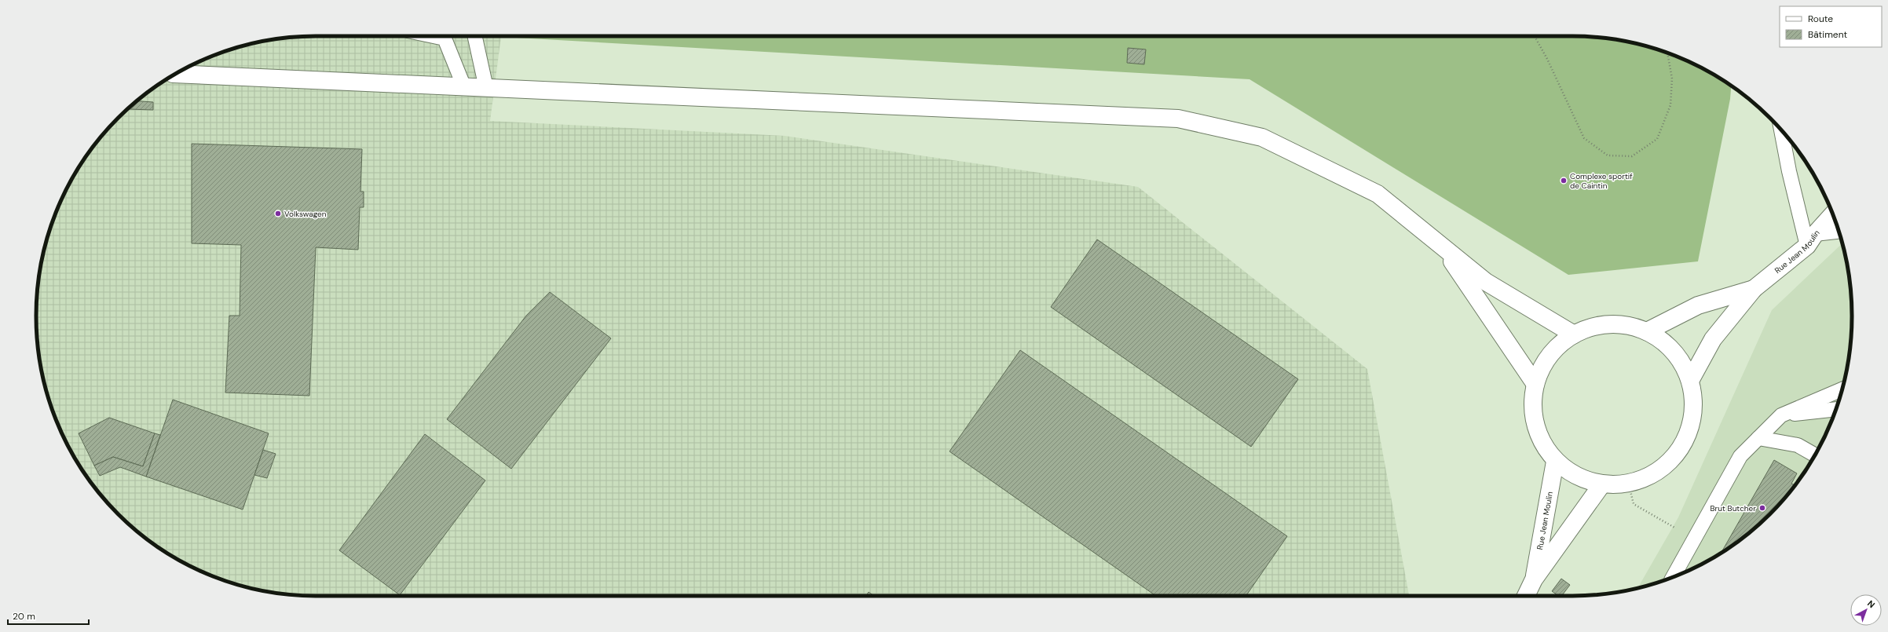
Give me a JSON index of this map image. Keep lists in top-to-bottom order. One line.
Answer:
{"streets":{"main road":["Rue Jean Moulin"]},"places":["Complexe sportif de Caintin","Volkswagen","Brut Butcher"],"legend":["Route","Bâtiment"],"scale_bar":"20 m","north":"top right"}
